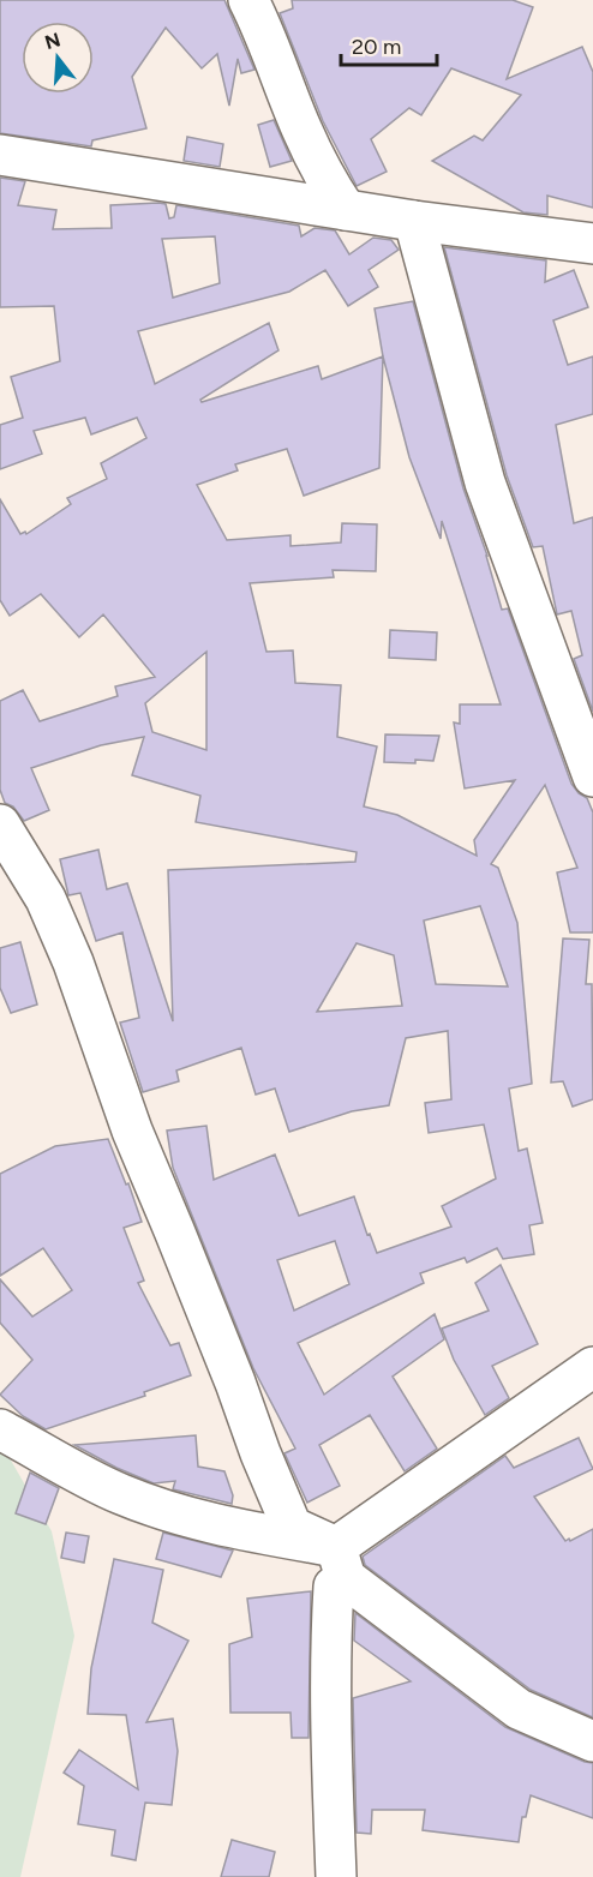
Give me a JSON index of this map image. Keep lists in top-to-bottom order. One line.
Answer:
{"scale_bar":"20 m","north":"top"}
